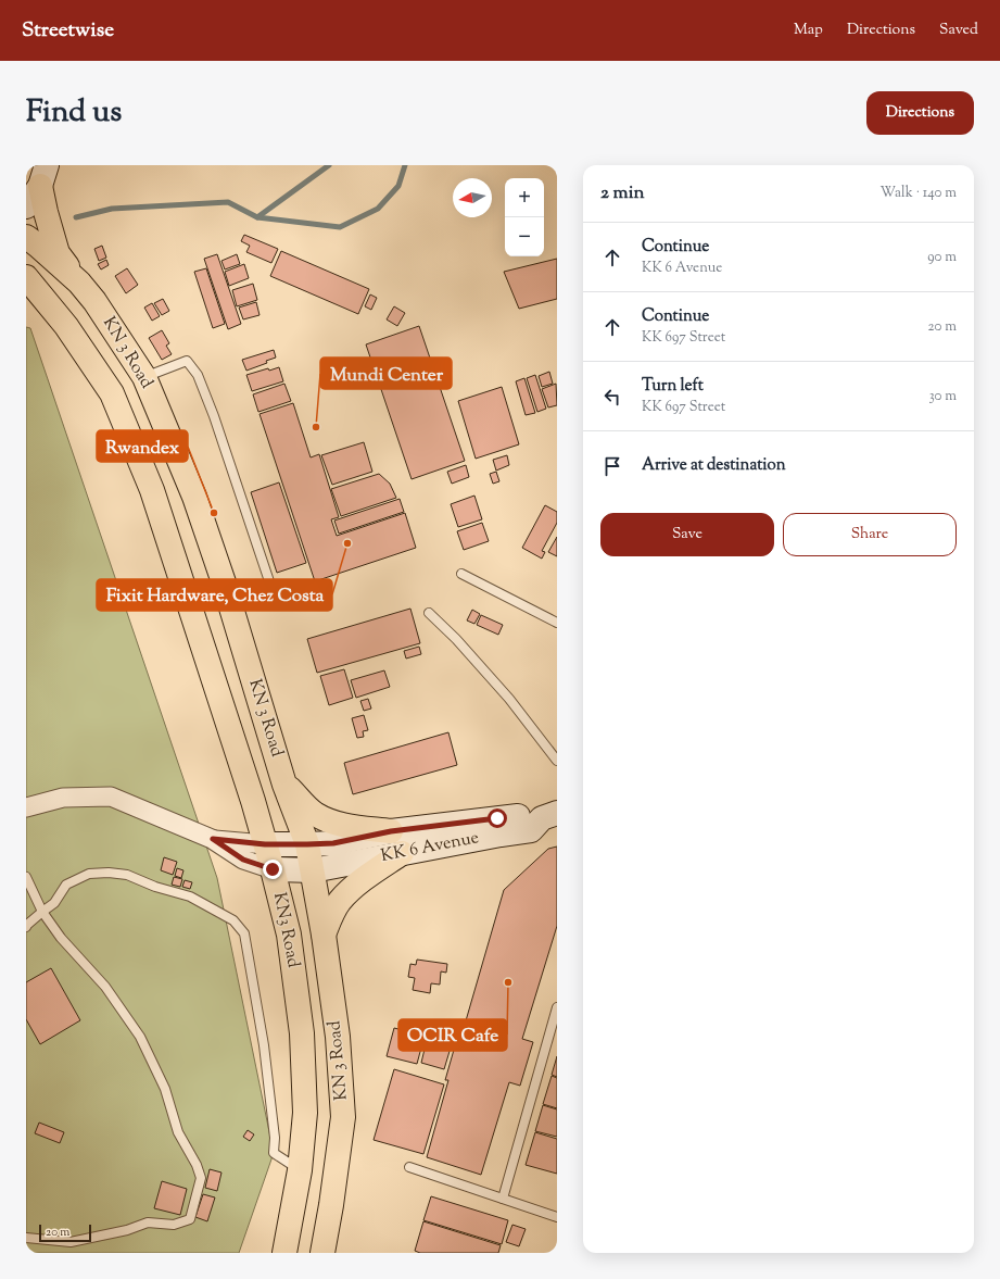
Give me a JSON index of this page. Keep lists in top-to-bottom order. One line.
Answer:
{"streets":{"highway":["KN 3 Road","KN3 Road"],"main road":["KK 6 Avenue"]},"crossings":[["KN 3 Road","KK 6 Avenue"],["KN 3 Road","KN3 Road"],["KK 6 Avenue","KN3 Road"]],"places":["Mundi Center","Rwandex","Fixit Hardware, Chez Costa","OCIR Cafe"],"scale_bar":"20 m","north":"left","page":{"header":"Streetwise","nav":["Map","Directions","Saved"],"title":"Find us","buttons":["Directions",["Save","Share"]],"heading":["2 min","Walk · 140 m"],"map_buttons":["+","−"],"list":[["Continue","KK 6 Avenue","90 m"],["Continue","KK 697 Street","20 m"],["Turn left","KK 697 Street","30 m"],"Arrive at destination"],"scale":"20 m"}}
